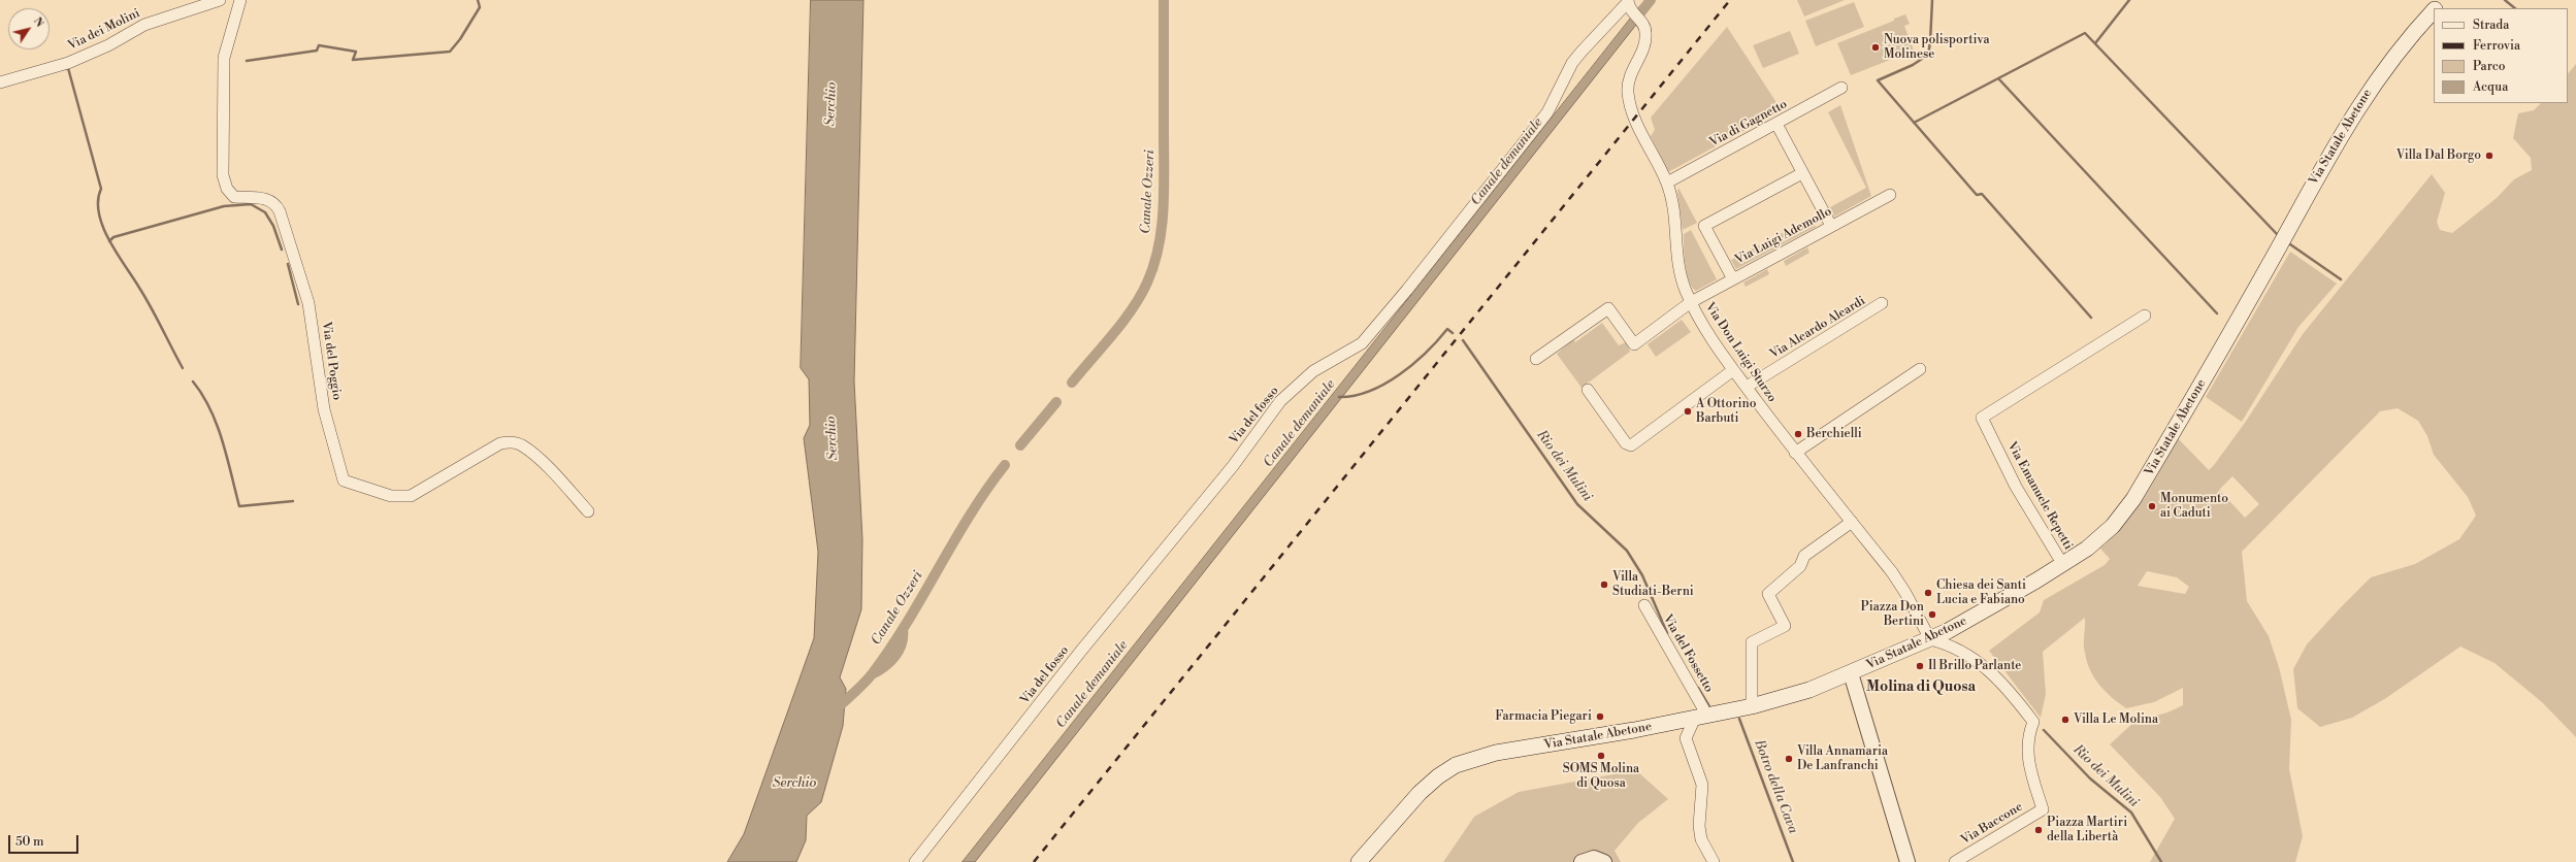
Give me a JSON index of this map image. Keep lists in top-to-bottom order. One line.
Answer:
{"streets":{"main road":["Via Statale Abetone"],"street":["Via dei Molini","Via di Gagnetto","Via Luigi Ademollo","Via Aleardo Aleardi","Via Don Luigi Sturzo","Via del Poggio","Via del fosso","Via Emanuele Repetti","Via del Fossetto","Via Baccone"]},"crossings":[["Via di Gagnetto","Via Don Luigi Sturzo"],["Via Statale Abetone","Via Don Luigi Sturzo"],["Via Statale Abetone","Via Emanuele Repetti"],["Via Statale Abetone","Via del Fossetto"],["Via Statale Abetone","Via Baccone"],["Via Luigi Ademollo","Via Don Luigi Sturzo"],["Via Aleardo Aleardi","Via Don Luigi Sturzo"],["Via Don Luigi Sturzo","Via del fosso"],["Via Don Luigi Sturzo","Via Baccone"]],"districts":["Molina di Quosa"],"water":["Serchio","Canale demaniale","Canale Ozzeri","Rio dei Mulini","Botro della Cava"],"places":["Nuova polisportiva Molinese","Villa Dal Borgo","A Ottorino Barbuti","Berchielli","Monumento ai Caduti","Villa Studiati-Berni","Chiesa dei Santi Lucia e Fabiano","Piazza Don Bertini","Il Brillo Parlante","Farmacia Piegari","Villa Le Molina","SOMS Molina di Quosa","Villa Annamaria De Lanfranchi","Piazza Martiri della Libertà"],"legend":["Strada","Ferrovia","Parco","Acqua"],"scale_bar":"50 m","north":"top right"}
